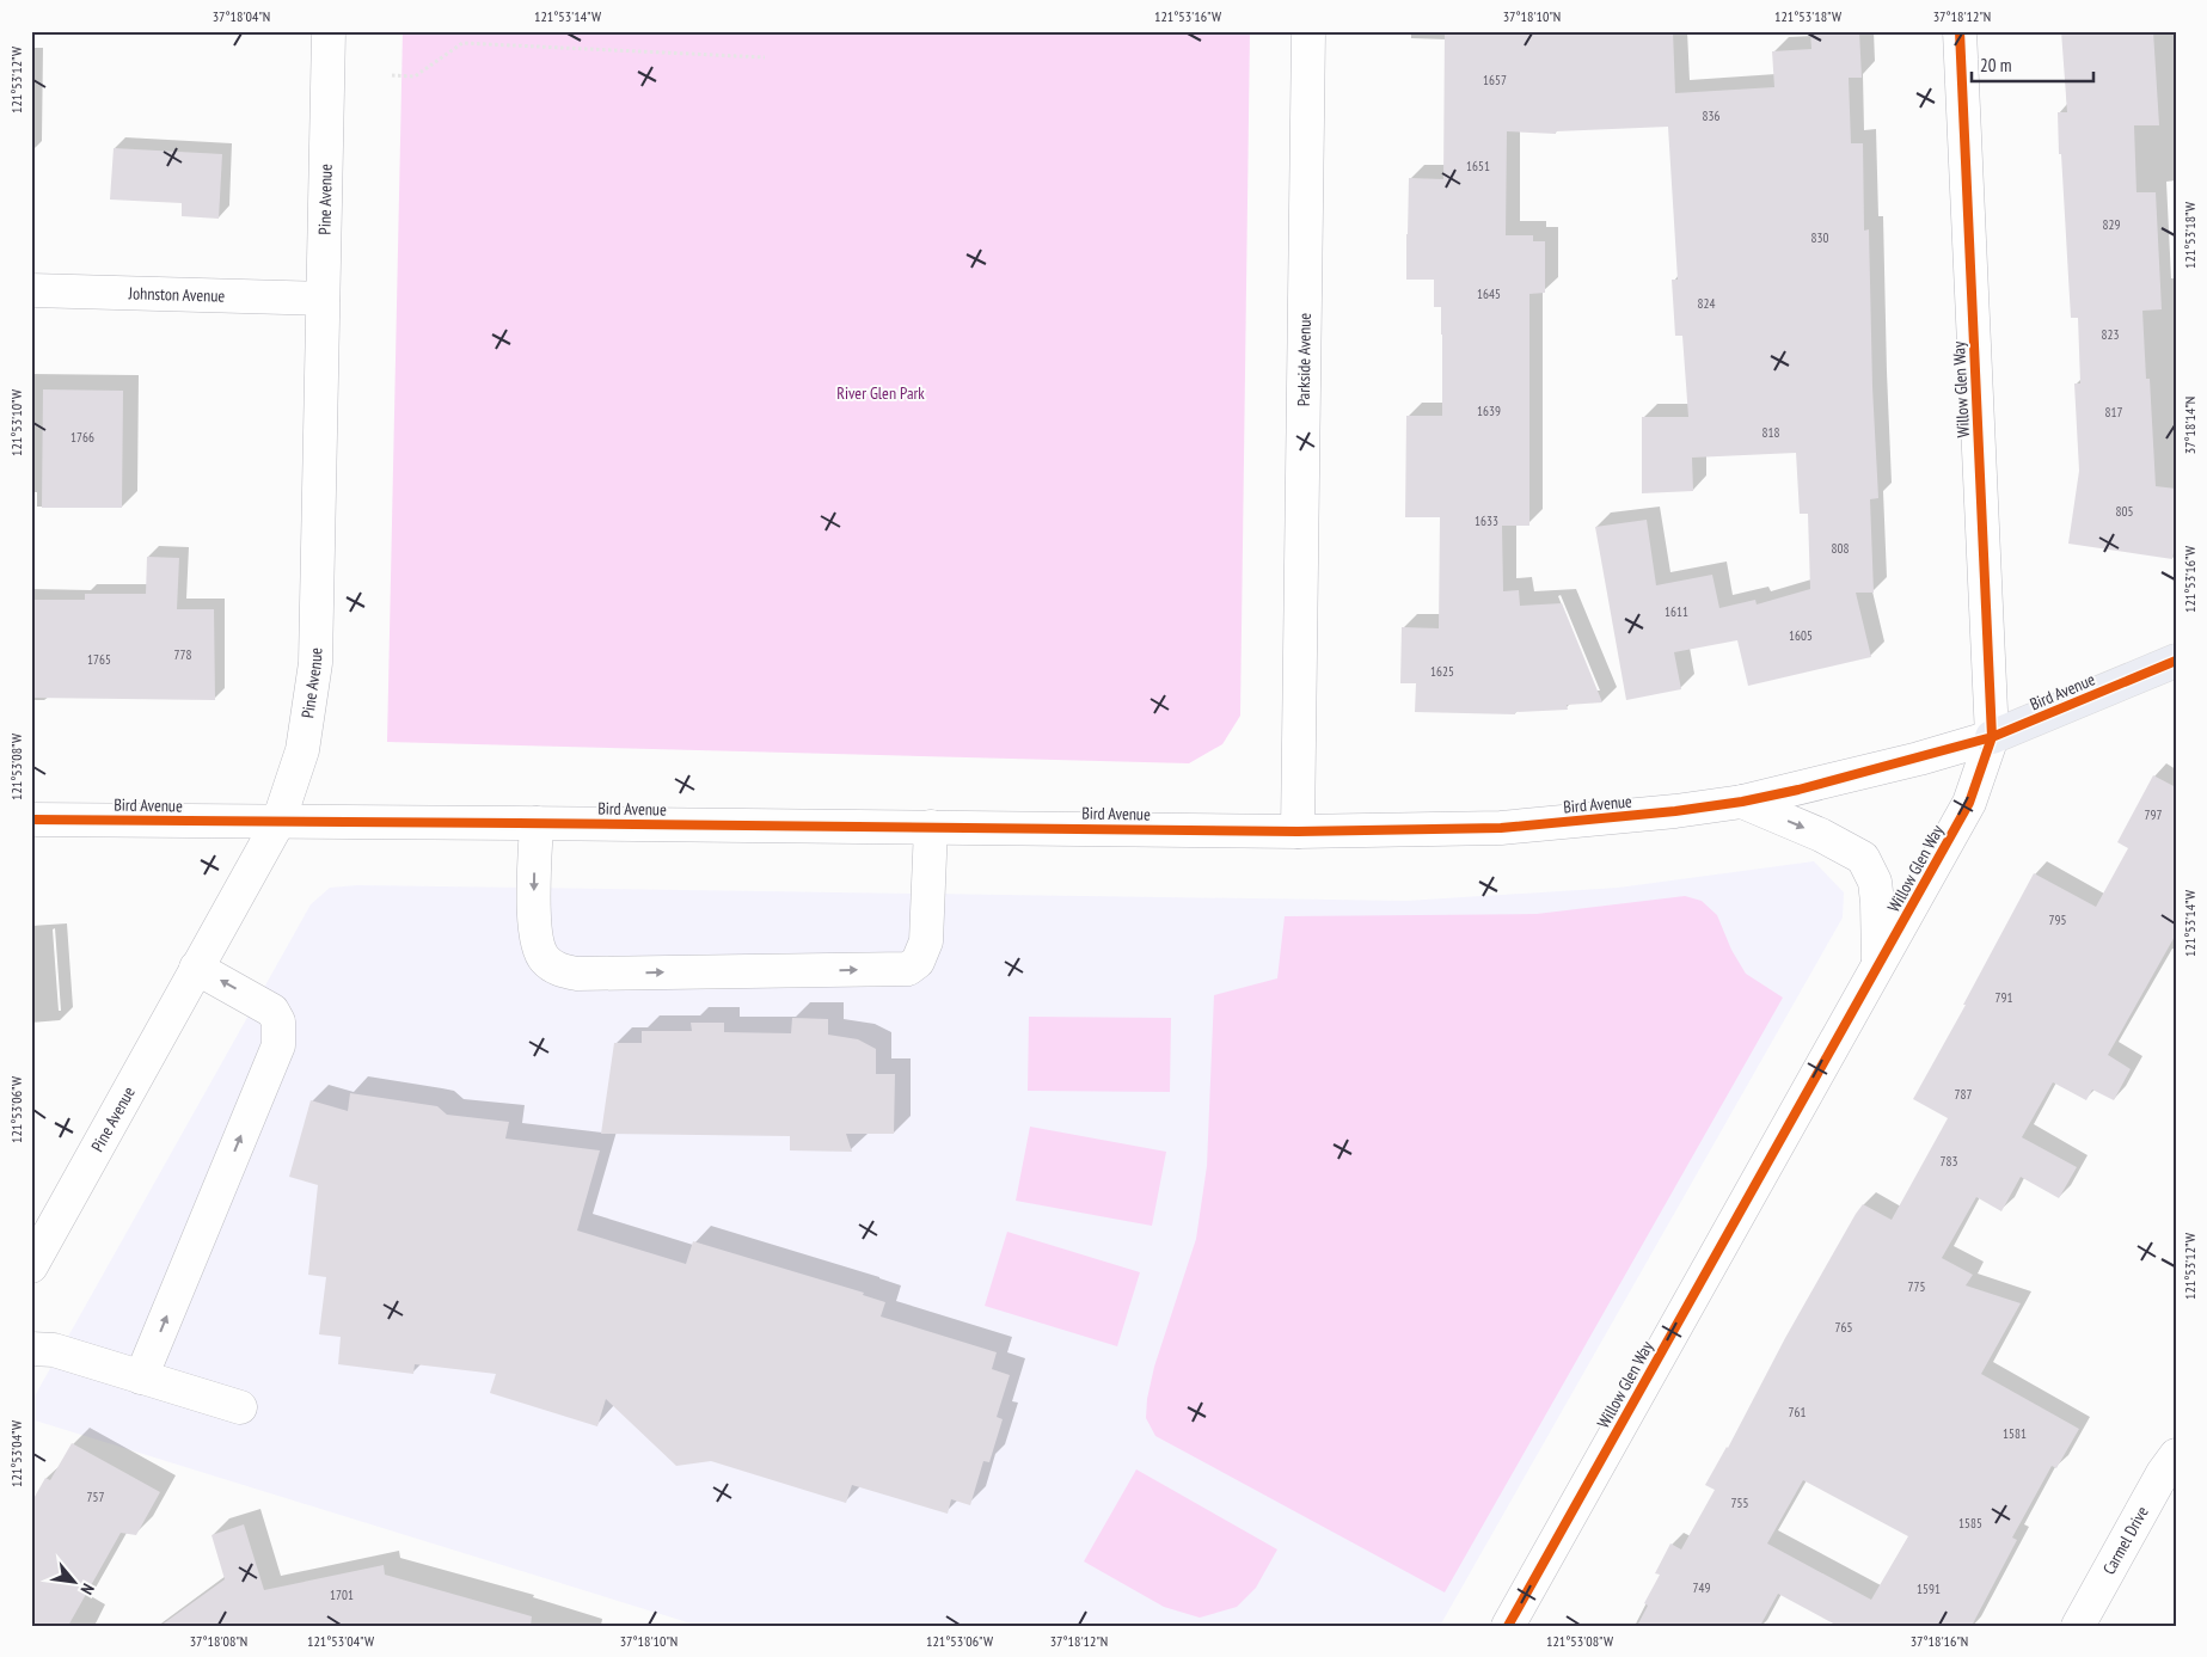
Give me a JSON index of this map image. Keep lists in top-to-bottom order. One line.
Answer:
{"streets":{"main road":["Bird Avenue"],"street":["Pine Avenue","Johnston Avenue","Parkside Avenue","Willow Glen Way","Carmel Drive"]},"crossings":[["Pine Avenue","Johnston Avenue"],["Pine Avenue","Bird Avenue"],["Parkside Avenue","Bird Avenue"],["Willow Glen Way","Bird Avenue"]],"parks":["River Glen Park"],"house_numbers":["1657","836","1651","829","830","1645","824","823","1639","817","818","1766","805","1633","808","1611","1605","778","1765","1625","797","795","791","787","783","775","765","761","1581","757","755","1585","749","1591","1701"],"scale_bar":"20 m","north":"bottom right","coordinates":["37°18'04\"N","121°53'14\"W","121°53'16\"W","37°18'10\"N","121°53'18\"W","37°18'12\"N","121°53'12\"W","121°53'10\"W","37°18'14\"N","121°53'08\"W","121°53'06\"W","121°53'04\"W","37°18'08\"N","37°18'16\"N"]}
